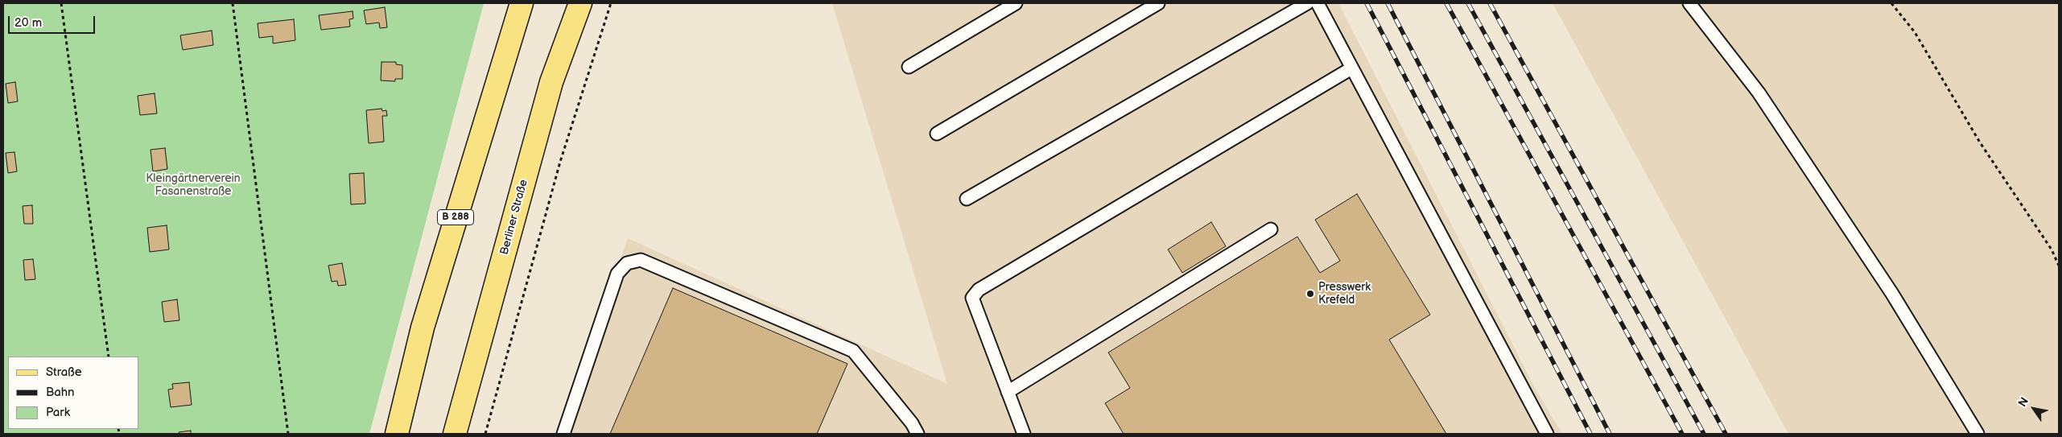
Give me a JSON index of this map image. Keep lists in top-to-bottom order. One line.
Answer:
{"streets":{"main road":["B 288","Berliner Straße"]},"parks":["Kleingärtnerverein Fasanenstraße"],"places":["Presswerk Krefeld"],"legend":["Straße","Bahn","Park"],"scale_bar":"20 m","north":"top left"}
